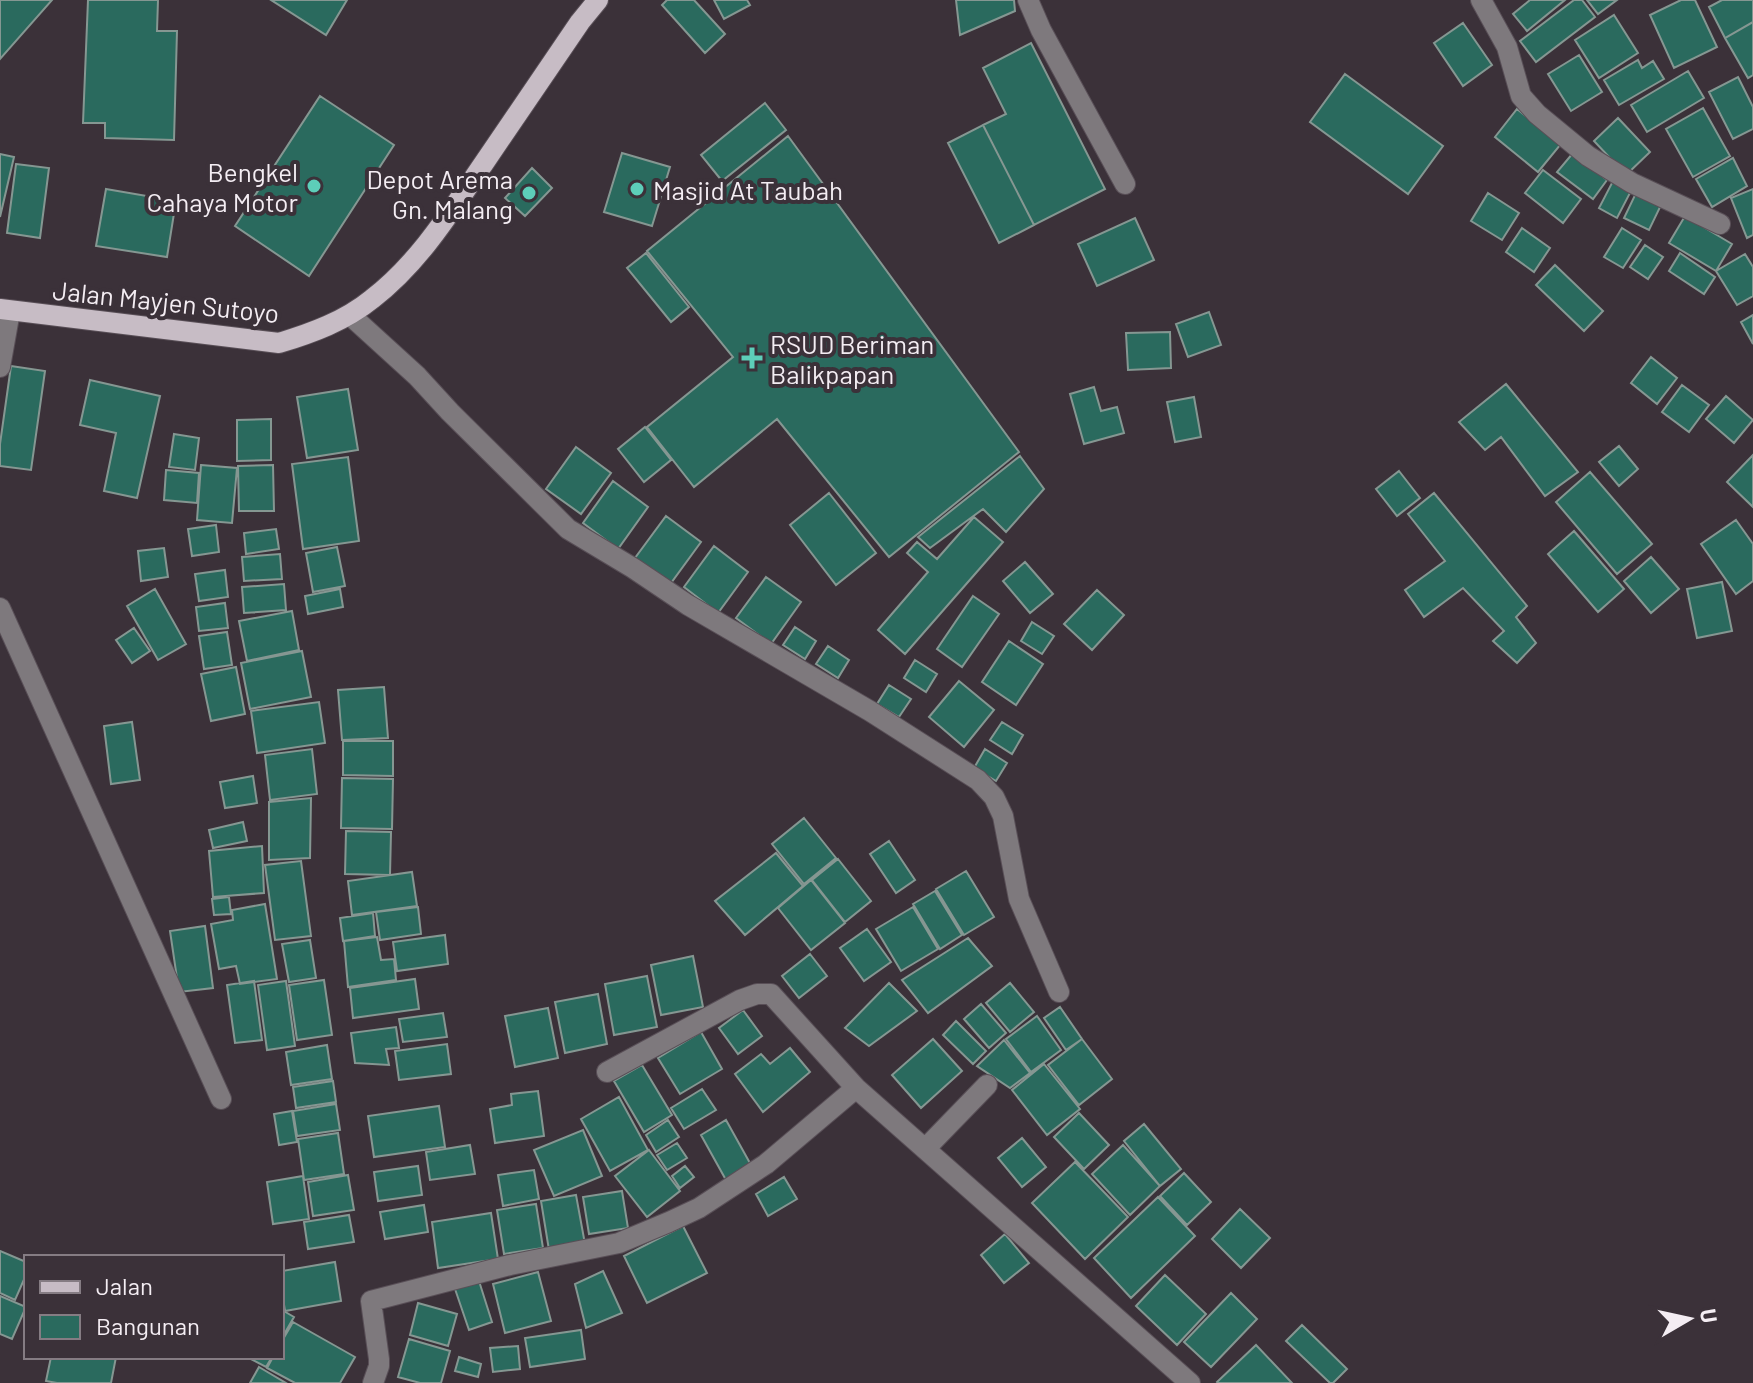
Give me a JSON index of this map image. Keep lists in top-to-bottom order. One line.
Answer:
{"streets":{"main road":["Jalan Mayjen Sutoyo"]},"places":{"other":["Bengkel Cahaya Motor","Masjid At Taubah","Depot Arema Gn. Malang"],"health":["RSUD Beriman Balikpapan"]},"legend":["Jalan","Bangunan"],"north":"right"}
